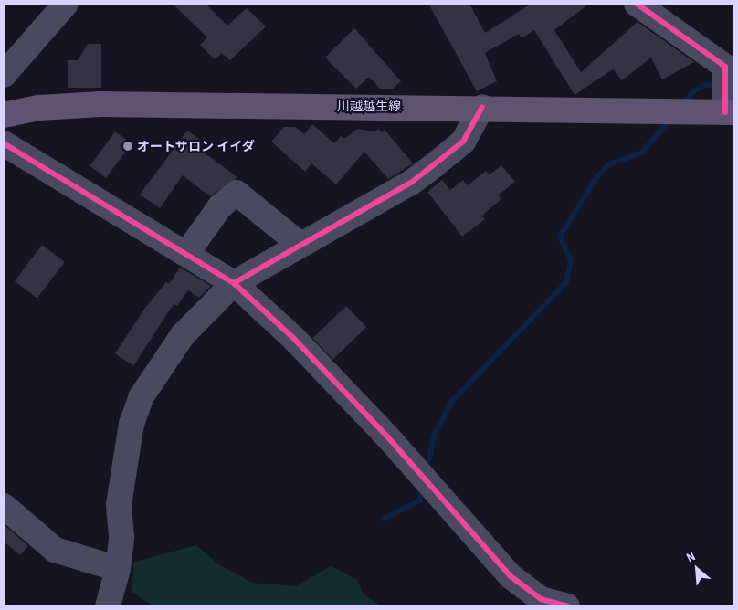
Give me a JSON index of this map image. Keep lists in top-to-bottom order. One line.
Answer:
{"streets":{"main road":["川越越生線"]},"places":["オートサロン イイダ"],"north":"top left"}
